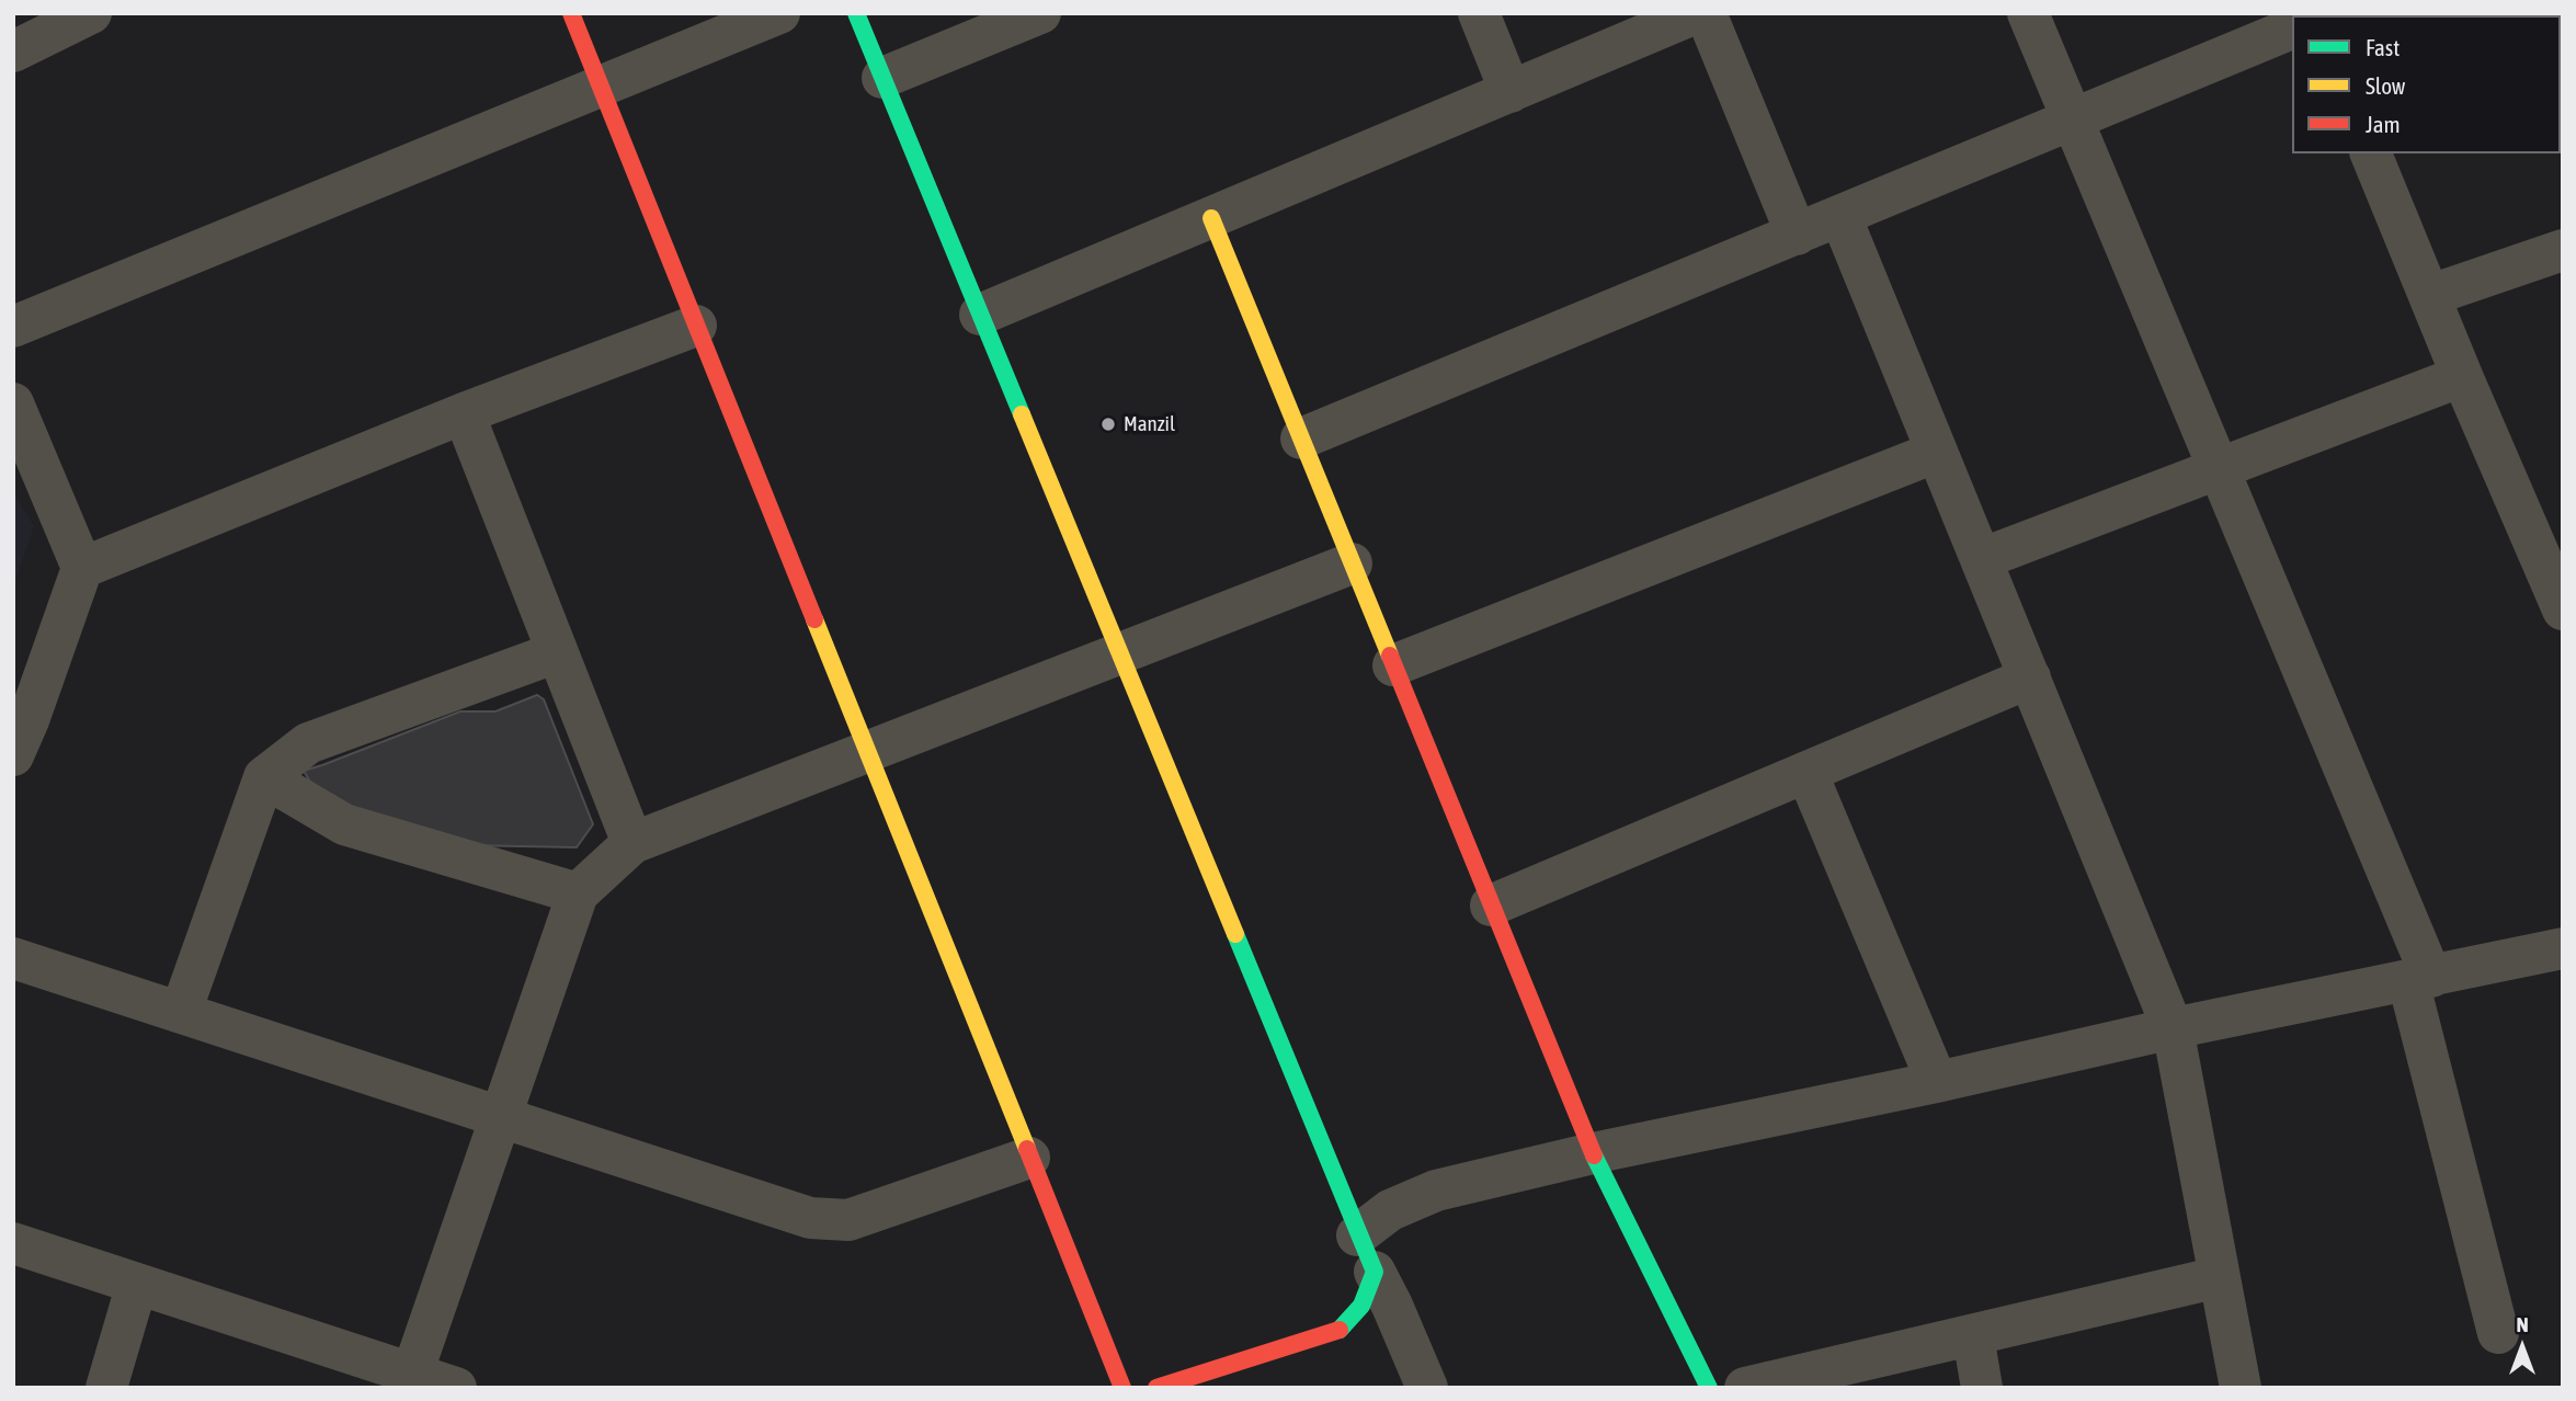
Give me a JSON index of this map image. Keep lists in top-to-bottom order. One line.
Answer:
{"places":["Manzil"],"legend":["Fast","Slow","Jam"],"north":"top"}
